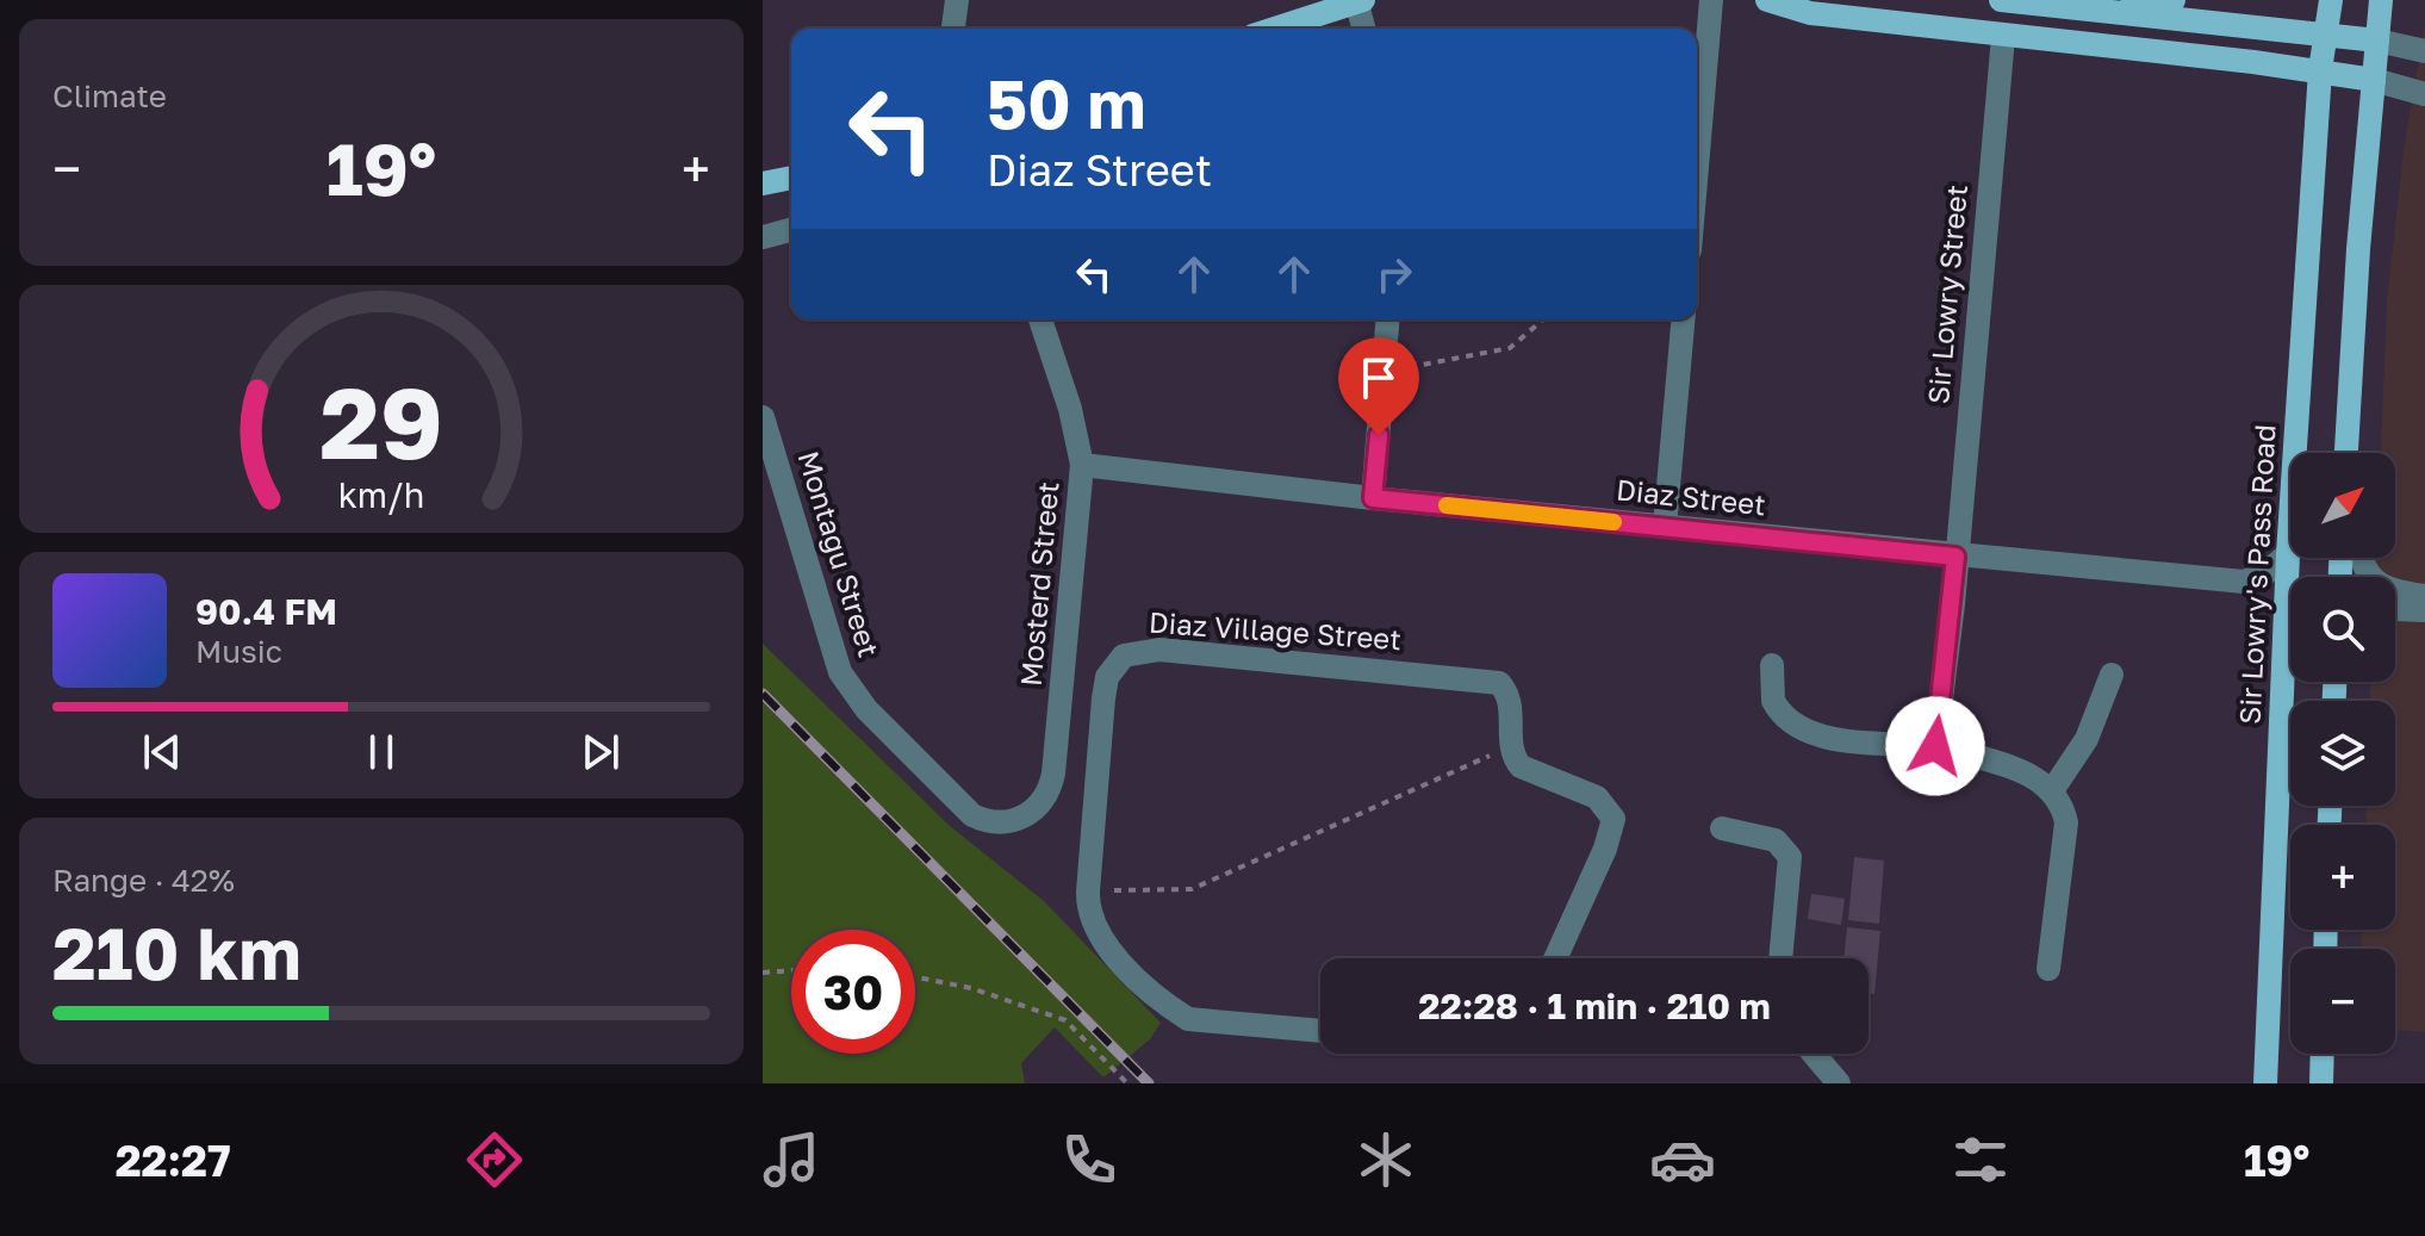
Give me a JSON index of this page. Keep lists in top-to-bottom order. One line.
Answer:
{"streets":{"main road":["Sir Lowry's Pass Road"],"street":["Sir Lowry Street","Diaz Street","Montagu Street","Mosterd Street","Diaz Village Street"]},"crossings":[["Sir Lowry Street","Diaz Street"],["Diaz Street","Sir Lowry's Pass Road"],["Diaz Street","Mosterd Street"],["Montagu Street","Mosterd Street"]],"north":"top right","page":{"tile":["Climate",["Range · 42%","210 km"]],"turn":["50 m","Diaz Street"],"heat":["−","19°","+"],"map_buttons":["+","−"],"song":["90.4 FM","Music"],"limit":"30","trip":"22:28 · 1 min · 210 m","tabs":["22:27","19°"],"gauge":["29","km/h"]}}
